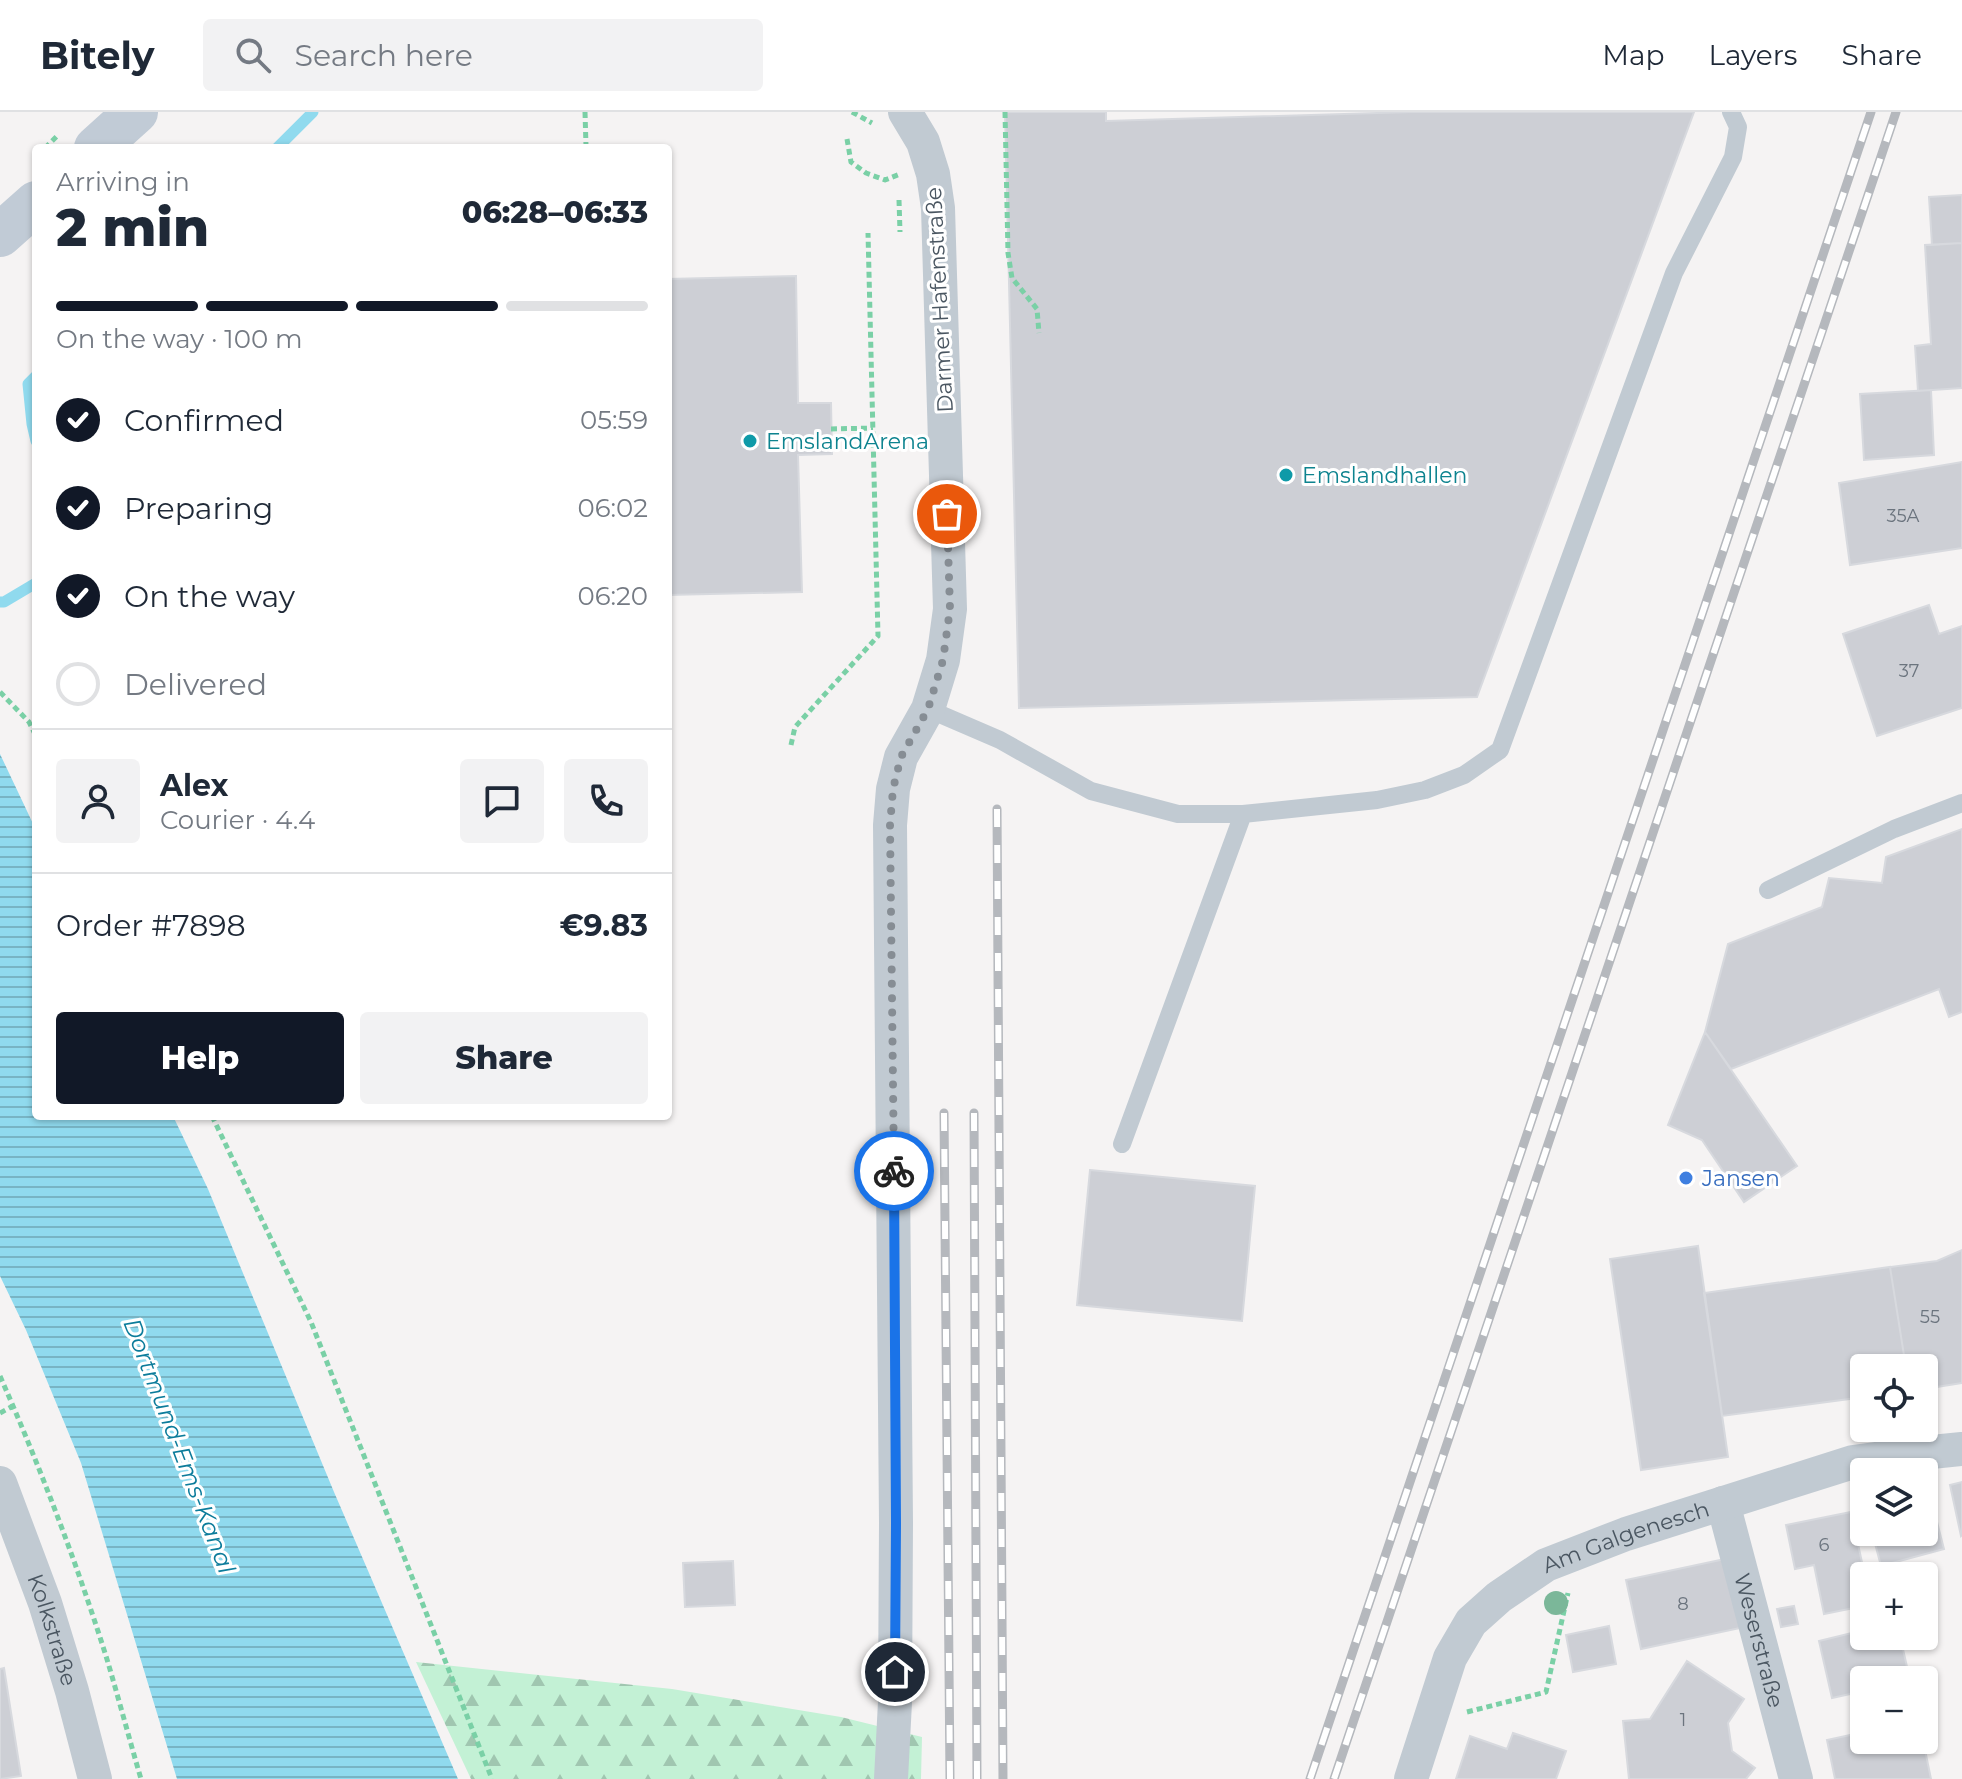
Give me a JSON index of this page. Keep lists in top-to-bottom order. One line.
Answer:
{"streets":{"street":["Darmer Hafenstraße","Am Galgenesch","Kolkstraße","Weserstraße"]},"crossings":[["Am Galgenesch","Weserstraße"]],"water":["Dortmund-Ems-Kanal"],"places":["EmslandArena","Emslandhallen","Jansen"],"house_numbers":["35A","37","55","6","8","1"],"page":{"header":"Bitely","search":"Search here","nav":["Map","Layers","Share"],"heading":["2 min","Arriving in","06:28–06:33"],"panel":["Alex","Courier · 4.4","Order #7898","€9.83"],"bar":"On the way · 100 m","list":[["Confirmed","05:59"],["Preparing","06:02"],["On the way","06:20"],"Delivered"],"buttons":["Help","Share"],"map_buttons":["+","−"]}}
